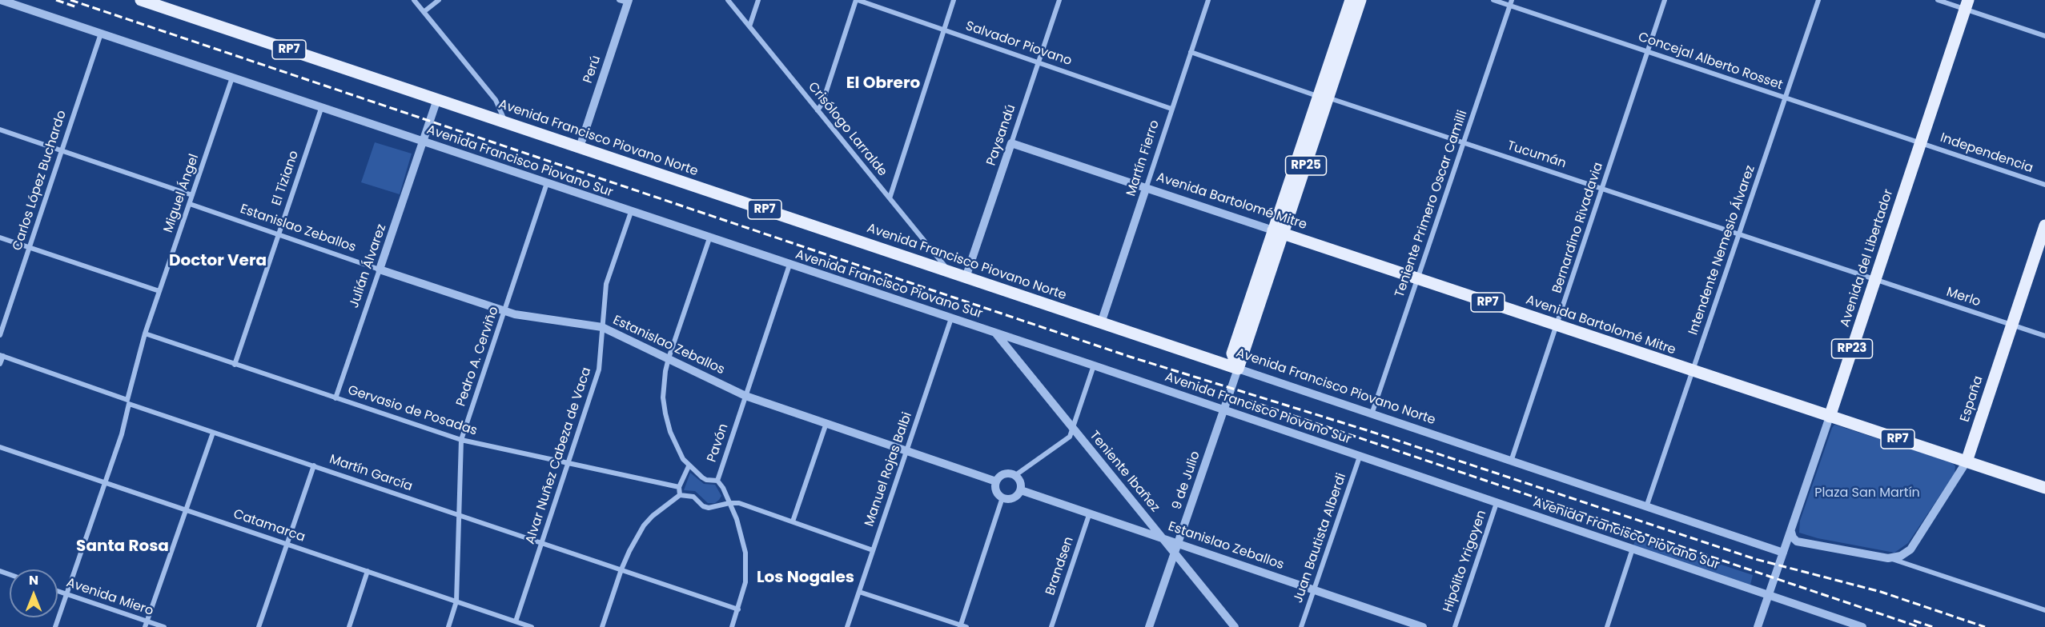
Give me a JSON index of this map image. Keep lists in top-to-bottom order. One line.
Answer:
{"streets":{"main road":["RP7","Avenida Francisco Piovano Norte","RP25","Avenida Bartolomé Mitre","Avenida del Libertador","RP23","España"],"street":["Salvador Piovano","Concejal Alberto Rosset","Perú","Crisólogo Larralde","Paysandú","Independencia","Tucumán","Martín Fierro","Avenida Francisco Piovano Sur","El Tiziano","Carlos López Buchardo","Miguel Ángel","Teniente Primero Oscar Camilli","Bernardino Rivadavia","Estanislao Zeballos","Intendente Nemesio Álvarez","Julián Álvarez","Merlo","Pedro A. Cerviño","Gervasio de Posadas","Pavón","Alvar Nuñez Cabeza de Vaca","Manuel Rojas Balbi","Teniente Ibañez","Martín García","9 de Julio","Catamarca","Juan Bautista Alberdi","Hipólito Yrigoyen","Brandsen","Avenida Miero"]},"crossings":[["Salvador Piovano","Paysandú"],["Salvador Piovano","Martín Fierro"],["Concejal Alberto Rosset","Independencia"],["Concejal Alberto Rosset","Teniente Primero Oscar Camilli"],["Concejal Alberto Rosset","Bernardino Rivadavia"],["Concejal Alberto Rosset","Intendente Nemesio Álvarez"],["Concejal Alberto Rosset","Avenida del Libertador"],["Perú","Avenida Francisco Piovano Norte"],["Crisólogo Larralde","Avenida Francisco Piovano Norte"],["Paysandú","Avenida Francisco Piovano Norte"],["Paysandú","Avenida Bartolomé Mitre"],["Avenida Francisco Piovano Norte","Martín Fierro"],["Avenida Francisco Piovano Norte","Teniente Primero Oscar Camilli"],["Avenida Francisco Piovano Norte","Bernardino Rivadavia"],["Avenida Francisco Piovano Norte","Intendente Nemesio Álvarez"],["Avenida Francisco Piovano Norte","Avenida del Libertador"],["Avenida Francisco Piovano Norte","Julián Álvarez"],["Avenida Francisco Piovano Norte","9 de Julio"],["Independencia","Avenida del Libertador"],["Tucumán","Martín Fierro"],["Tucumán","RP25"],["Tucumán","Teniente Primero Oscar Camilli"],["Tucumán","Bernardino Rivadavia"],["Tucumán","Intendente Nemesio Álvarez"],["Tucumán","Avenida del Libertador"],["Tucumán","Merlo"],["Martín Fierro","Avenida Bartolomé Mitre"],["Avenida Francisco Piovano Sur","El Tiziano"],["Avenida Francisco Piovano Sur","Carlos López Buchardo"],["Avenida Francisco Piovano Sur","Miguel Ángel"],["Avenida Francisco Piovano Sur","Avenida del Libertador"],["Avenida Francisco Piovano Sur","Julián Álvarez"],["Avenida Francisco Piovano Sur","Pedro A. Cerviño"],["Avenida Francisco Piovano Sur","Pavón"],["Avenida Francisco Piovano Sur","Alvar Nuñez Cabeza de Vaca"],["Avenida Francisco Piovano Sur","Manuel Rojas Balbi"],["Avenida Francisco Piovano Sur","Teniente Ibañez"],["Avenida Francisco Piovano Sur","9 de Julio"],["Avenida Francisco Piovano Sur","Juan Bautista Alberdi"],["Avenida Francisco Piovano Sur","Hipólito Yrigoyen"],["RP25","Avenida Bartolomé Mitre"],["El Tiziano","Estanislao Zeballos"],["El Tiziano","Gervasio de Posadas"],["Miguel Ángel","Estanislao Zeballos"],["Miguel Ángel","Gervasio de Posadas"],["Miguel Ángel","Martín García"],["Miguel Ángel","Catamarca"],["Miguel Ángel","Avenida Miero"],["Avenida Bartolomé Mitre","Teniente Primero Oscar Camilli"],["Avenida Bartolomé Mitre","Bernardino Rivadavia"],["Avenida Bartolomé Mitre","Intendente Nemesio Álvarez"],["Avenida Bartolomé Mitre","Avenida del Libertador"],["Avenida Bartolomé Mitre","España"],["Estanislao Zeballos","Julián Álvarez"],["Estanislao Zeballos","Pedro A. Cerviño"],["Estanislao Zeballos","Pavón"],["Estanislao Zeballos","Alvar Nuñez Cabeza de Vaca"],["Estanislao Zeballos","Manuel Rojas Balbi"],["Estanislao Zeballos","Teniente Ibañez"],["Estanislao Zeballos","9 de Julio"],["Estanislao Zeballos","Juan Bautista Alberdi"],["Estanislao Zeballos","Brandsen"],["Avenida del Libertador","Merlo"],["Julián Álvarez","Gervasio de Posadas"],["Merlo","España"],["Pedro A. Cerviño","Gervasio de Posadas"],["Pedro A. Cerviño","Martín García"],["Pedro A. Cerviño","Catamarca"],["Gervasio de Posadas","Alvar Nuñez Cabeza de Vaca"],["Pavón","Martín García"],["Alvar Nuñez Cabeza de Vaca","Martín García"],["Alvar Nuñez Cabeza de Vaca","Catamarca"],["Teniente Ibañez","9 de Julio"]],"districts":["El Obrero","Doctor Vera","Santa Rosa","Los Nogales"],"parks":["Plaza San Martín"],"north":"top"}
